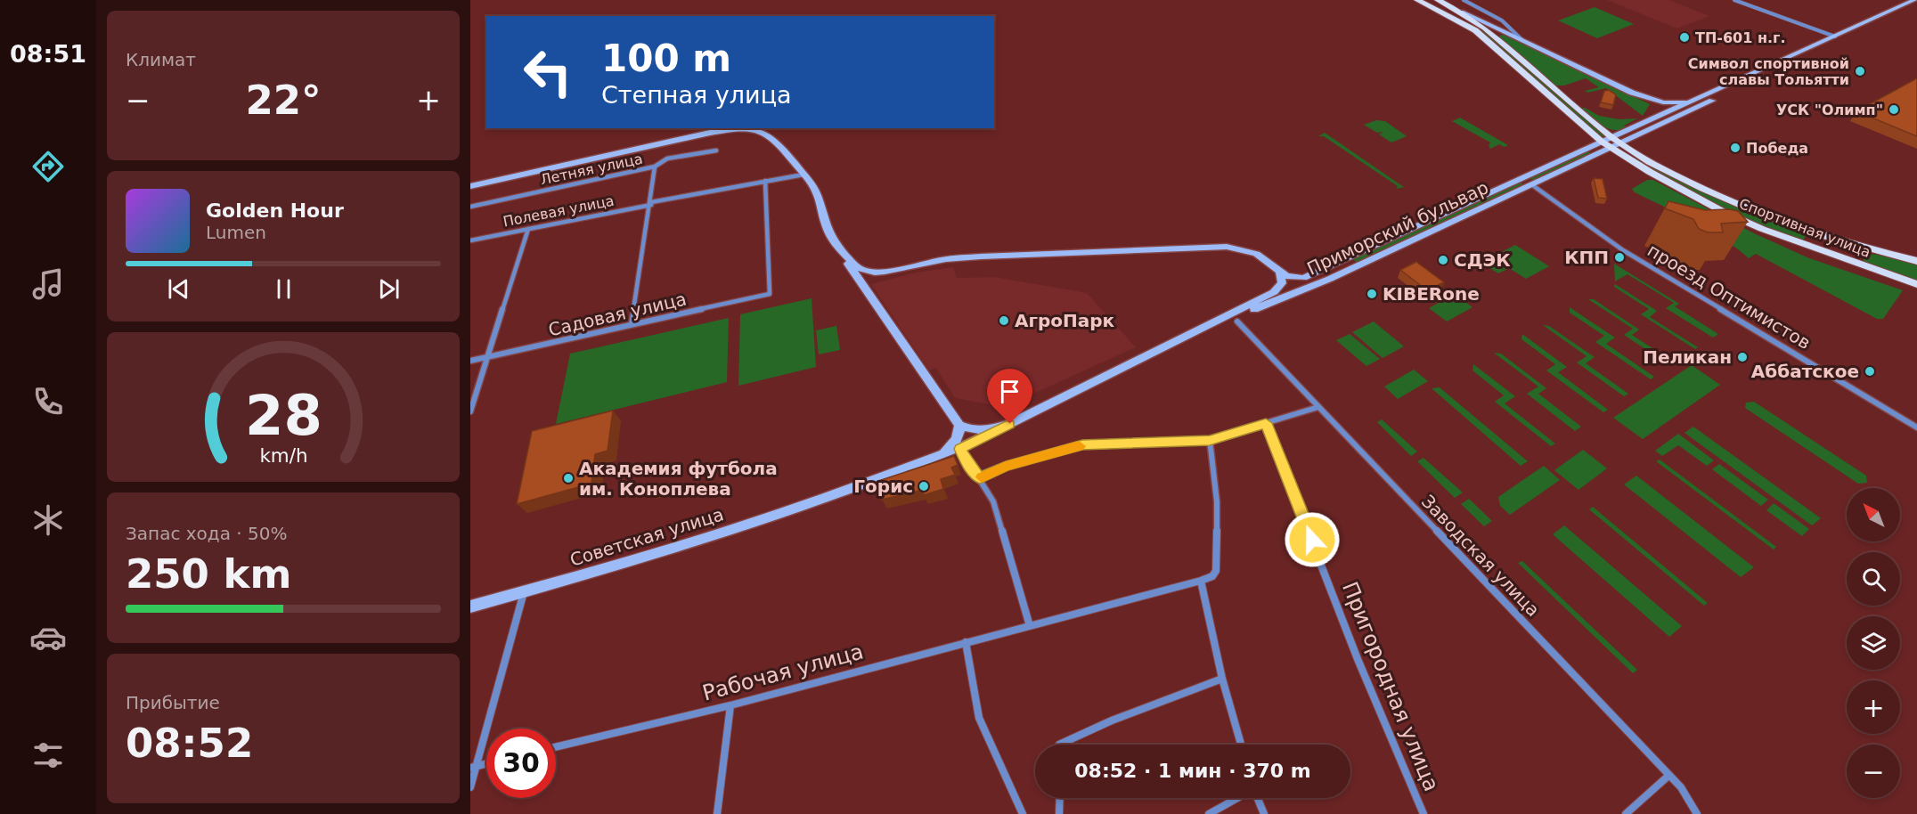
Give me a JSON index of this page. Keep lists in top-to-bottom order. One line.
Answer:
{"streets":{"main road":["Приморский бульвар","Спортивная улица","Советская улица"],"street":["Летняя улица","Полевая улица","проезд Оптимистов","Садовая улица","Заводская улица","Рабочая улица","Пригородная улица"]},"crossings":[["Полевая улица","Садовая улица"],["Приморский бульвар","Спортивная улица"],["Приморский бульвар","проезд Оптимистов"]],"places":["ТП-601 н.г.","Символ спортивной славы Тольятти","УСК \"Олимп\"","Победа","КПП","СДЭК","KIBERone","АгроПарк","Пеликан","Аббатское","Академия футбола им. Коноплева","Горис"],"north":"top left","page":{"tabs":"08:51","tile":["Климат",["Запас хода · 50%","250 km"],["Прибытие","08:52"]],"turn":["100 m","Степная улица"],"heat":["−","22°","+"],"song":["Golden Hour","Lumen"],"map_buttons":["+","−"],"limit":"30","trip":"08:52 · 1 мин · 370 m","gauge":["28","km/h"]}}
